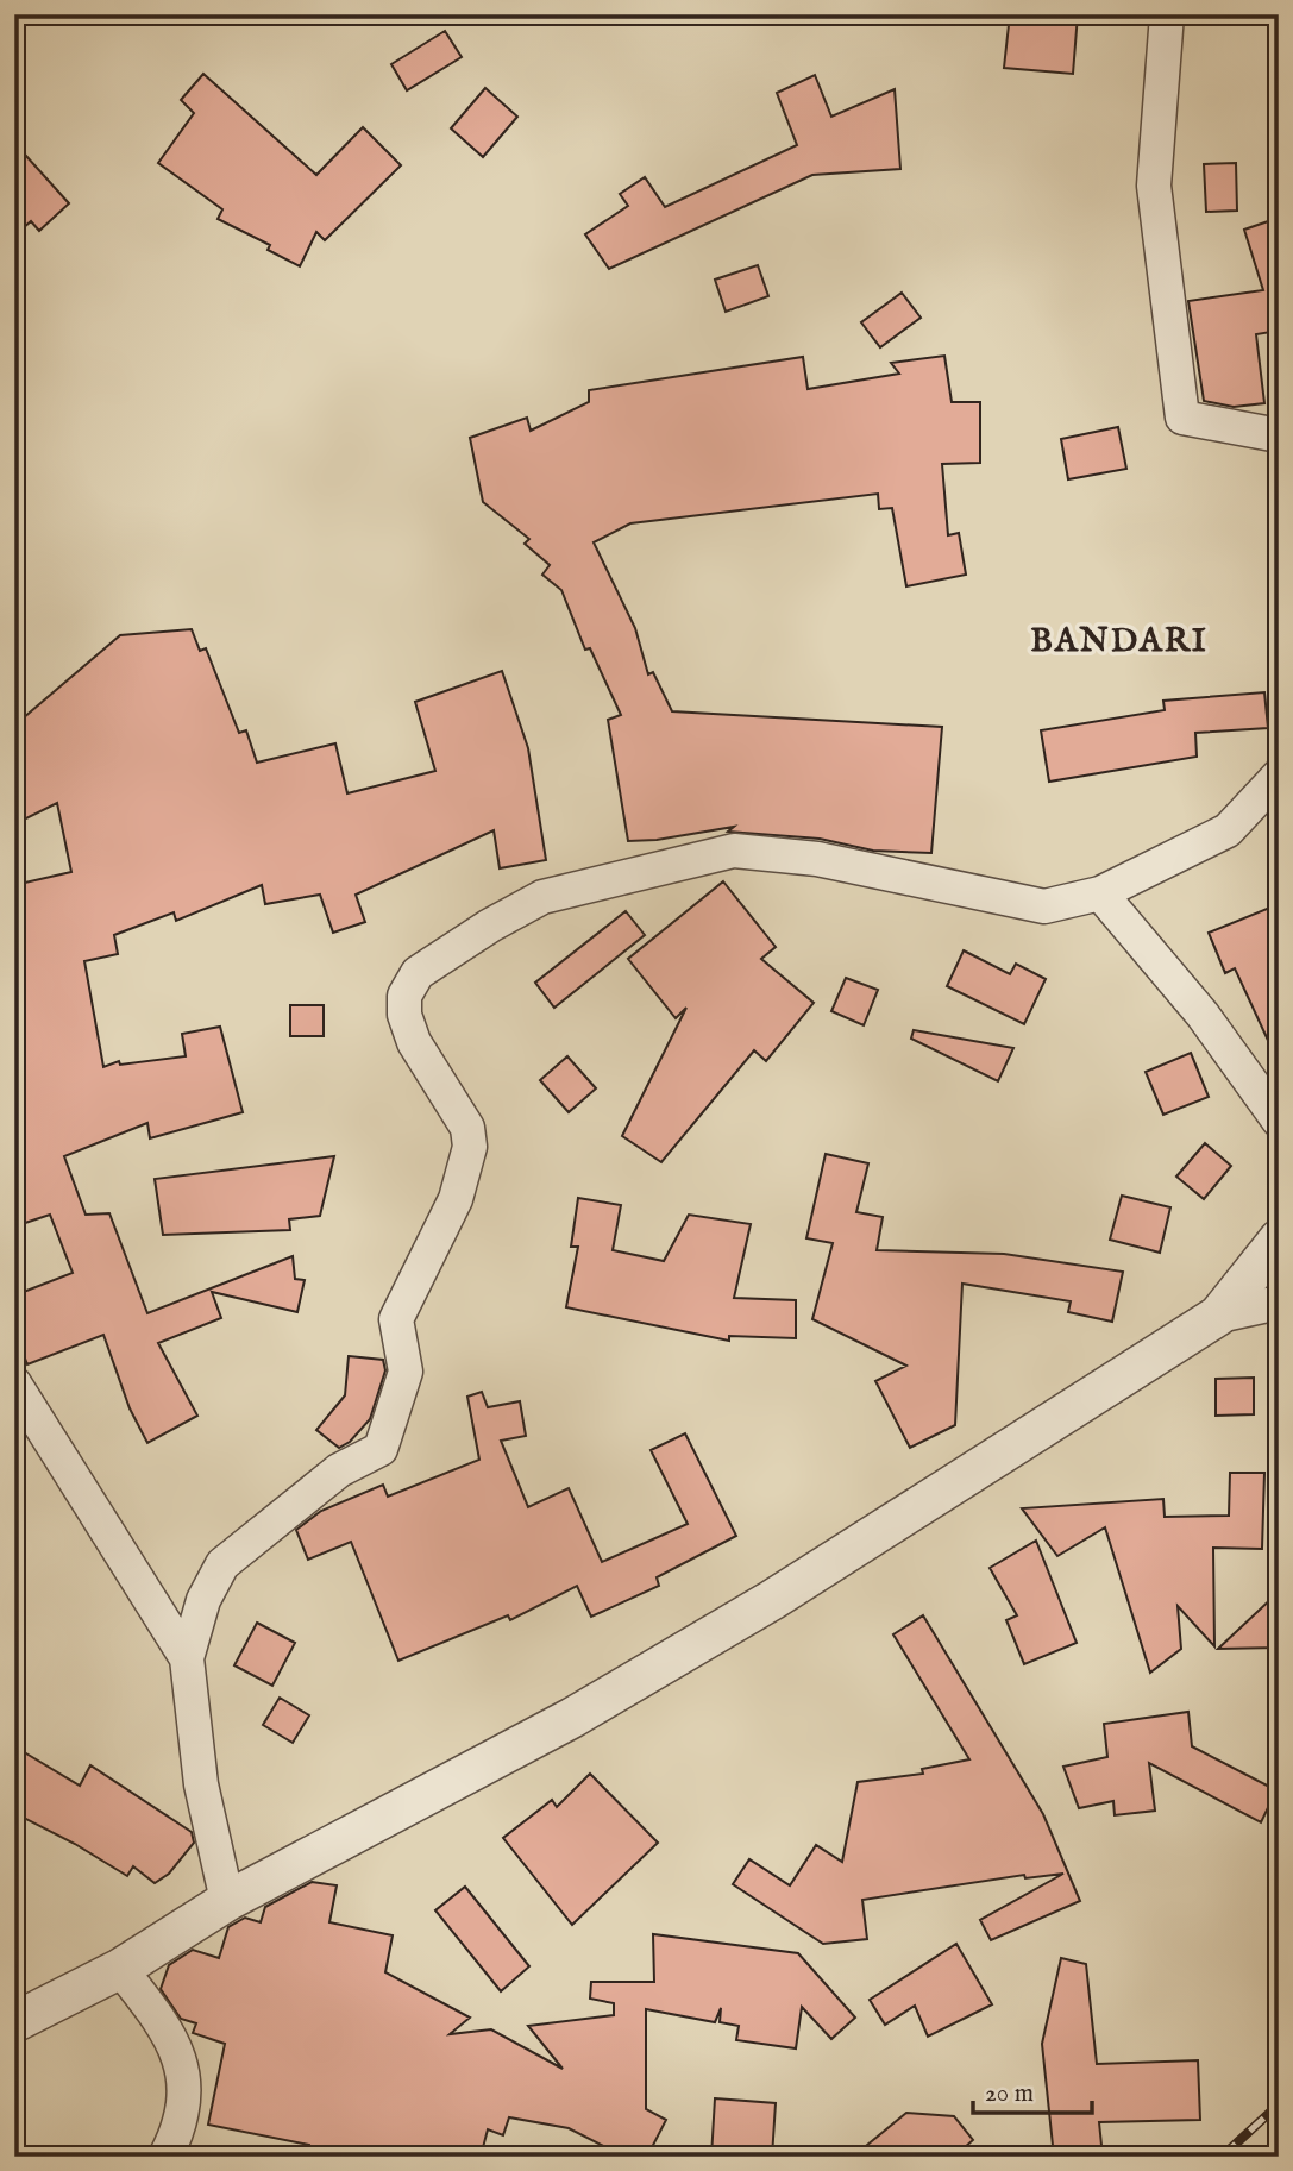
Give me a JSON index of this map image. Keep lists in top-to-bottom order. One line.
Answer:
{"districts":["BANDARI"],"scale_bar":"20 m"}
